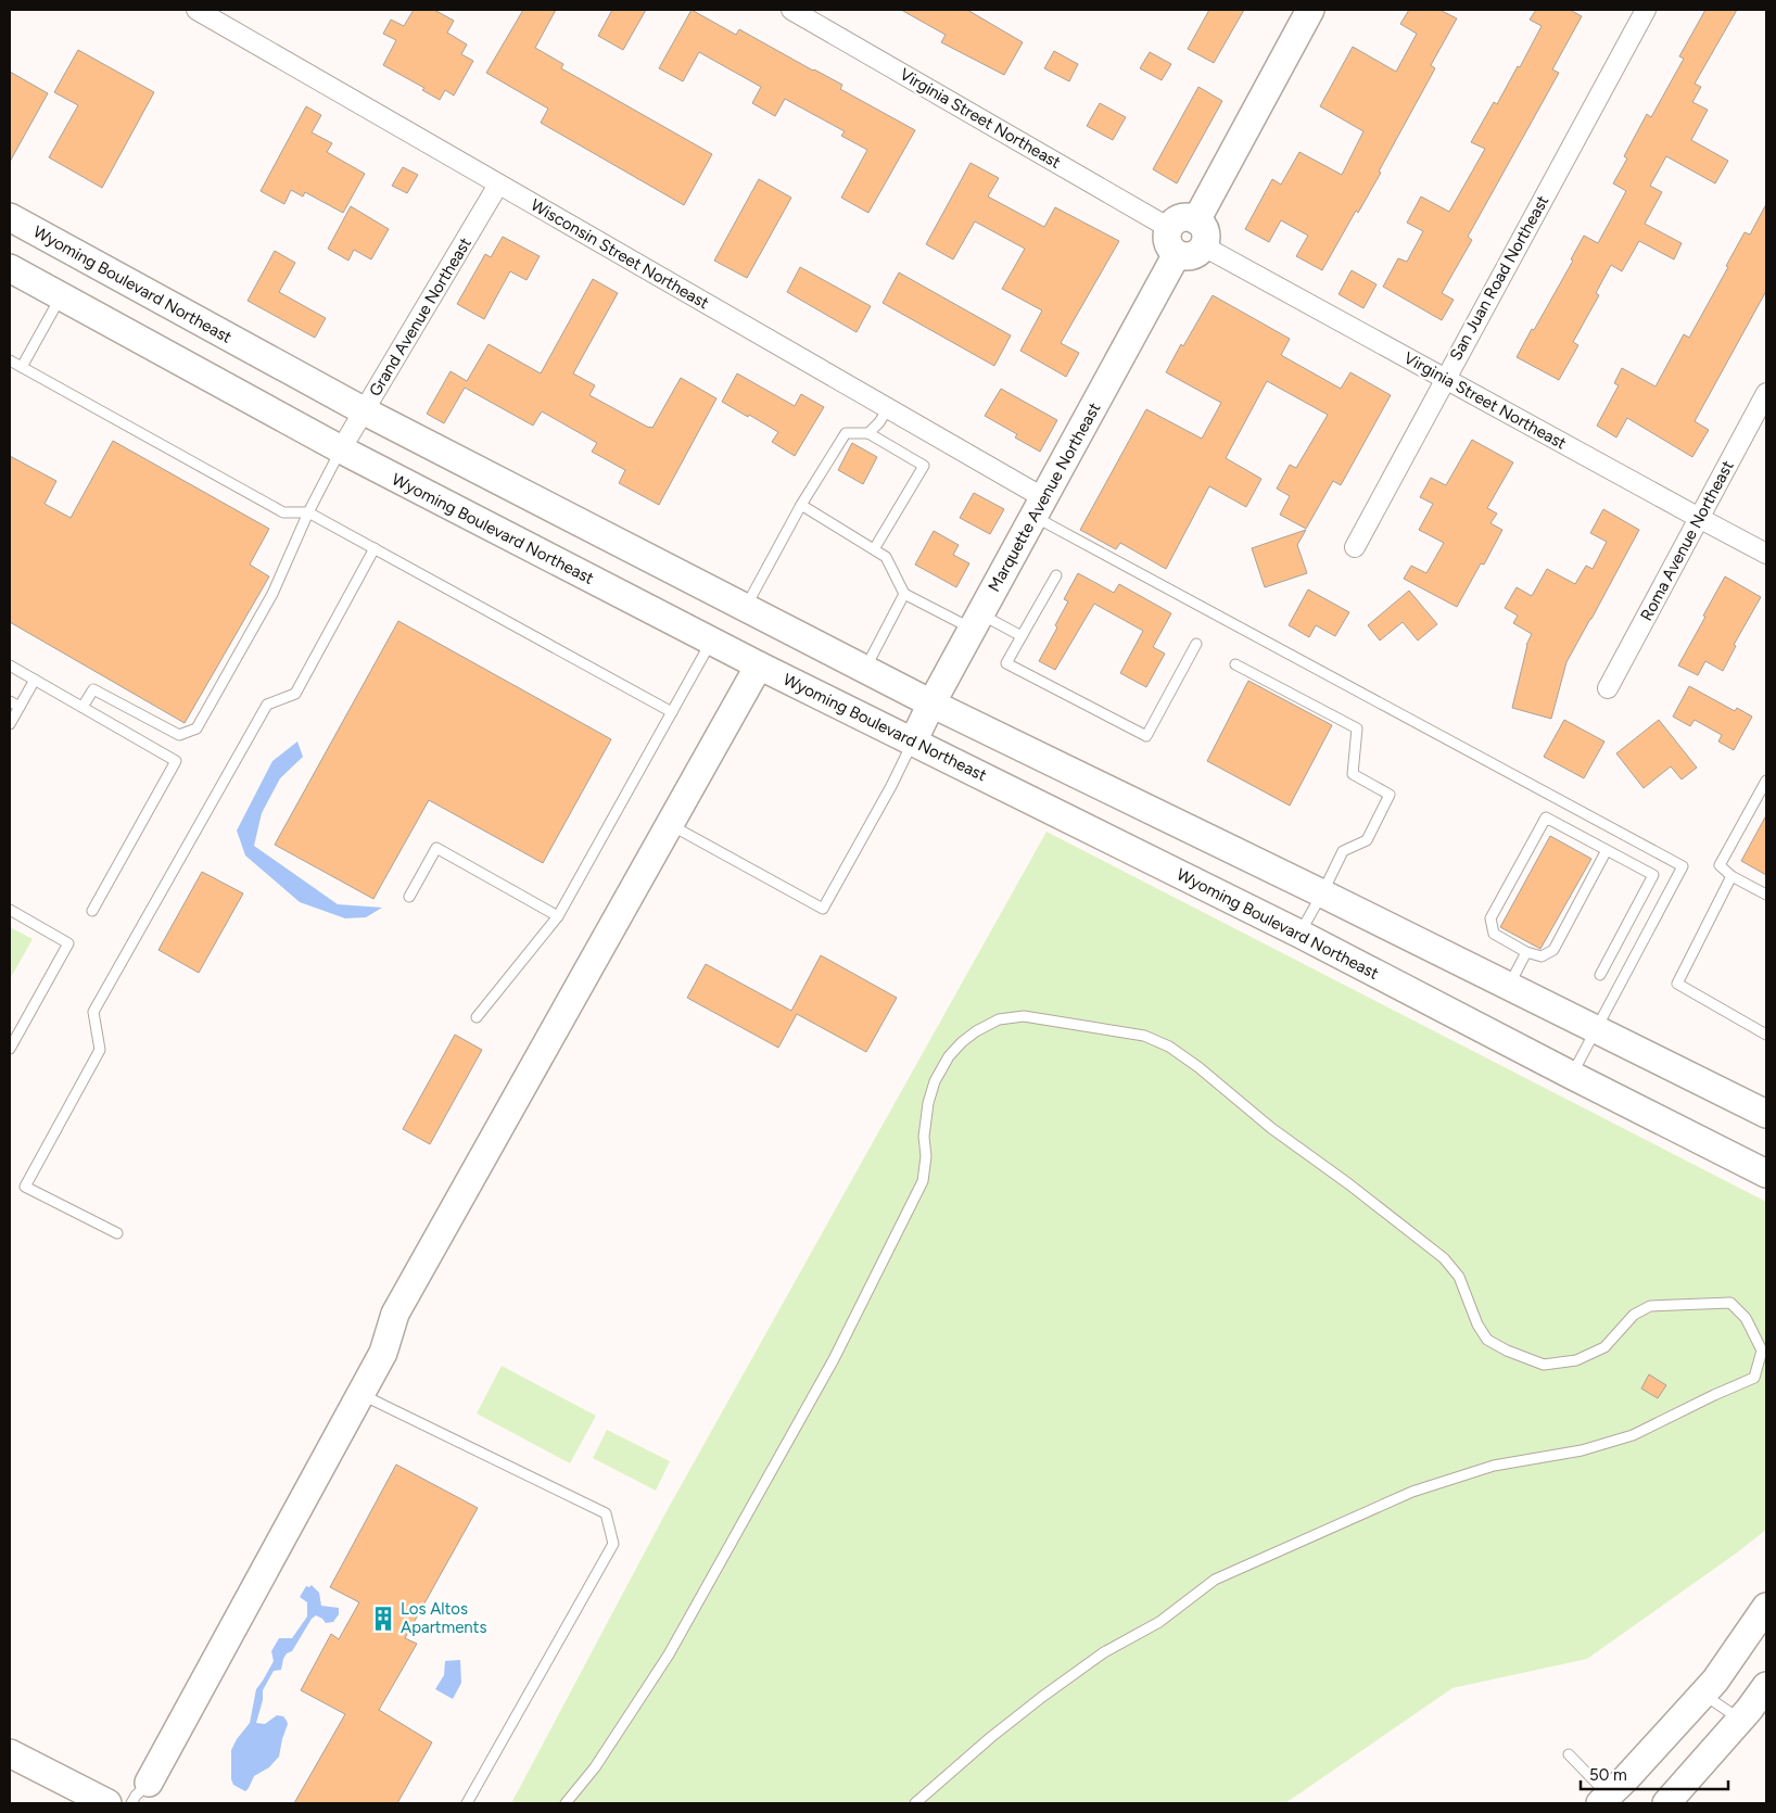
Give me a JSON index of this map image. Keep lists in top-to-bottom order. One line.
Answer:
{"streets":{"main road":["Wyoming Boulevard Northeast","Marquette Avenue Northeast"],"street":["Virginia Street Northeast","Wisconsin Street Northeast","San Juan Road Northeast","Grand Avenue Northeast","Roma Avenue Northeast"]},"crossings":[["Virginia Street Northeast","San Juan Road Northeast"],["Virginia Street Northeast","Marquette Avenue Northeast"],["Virginia Street Northeast","Roma Avenue Northeast"],["Wisconsin Street Northeast","Grand Avenue Northeast"],["Wisconsin Street Northeast","Marquette Avenue Northeast"],["Wyoming Boulevard Northeast","Grand Avenue Northeast"],["Wyoming Boulevard Northeast","Marquette Avenue Northeast"]],"places":{"building":["Los Altos Apartments"]},"scale_bar":"50 m"}
